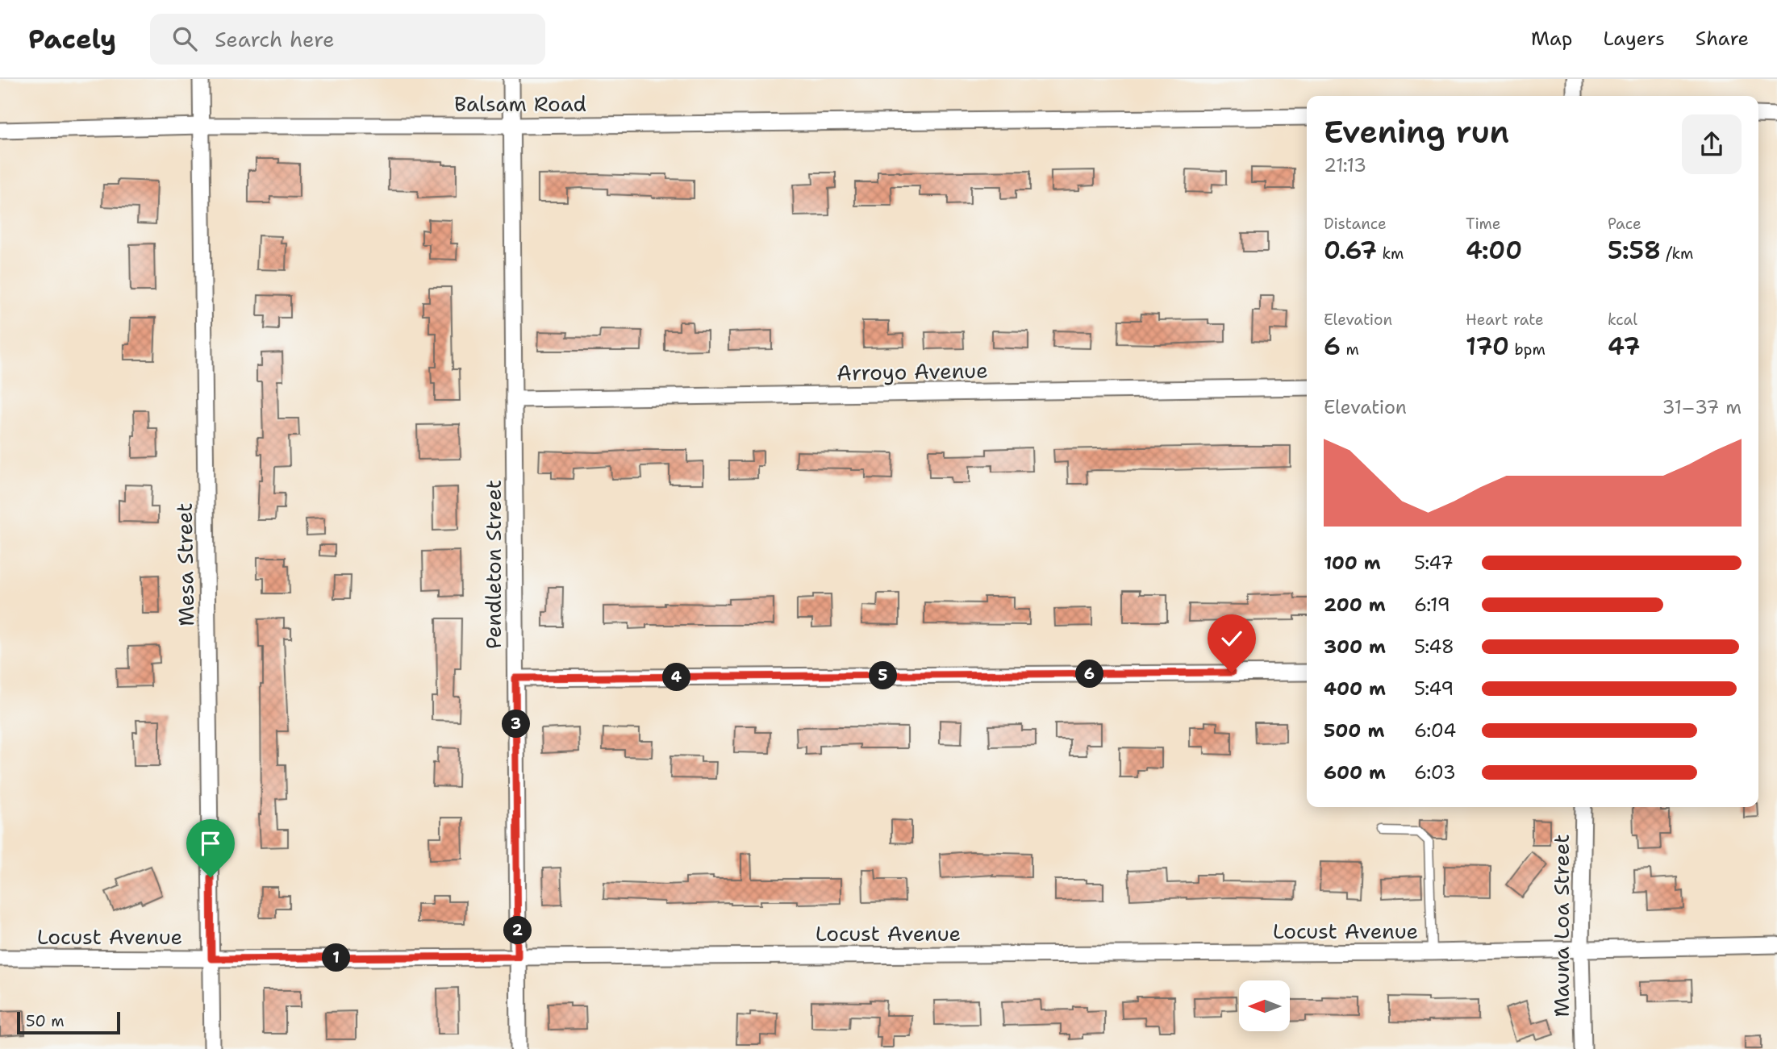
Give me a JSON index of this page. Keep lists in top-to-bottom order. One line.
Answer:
{"streets":{"street":["Balsam Road","Arroyo Avenue","Mesa Street","Pendleton Street","Mauna Loa Street","Locust Avenue"]},"crossings":[["Balsam Road","Mesa Street"],["Balsam Road","Pendleton Street"],["Arroyo Avenue","Pendleton Street"],["Mesa Street","Locust Avenue"],["Pendleton Street","Locust Avenue"],["Mauna Loa Street","Locust Avenue"]],"scale_bar":"50 m","north":"left","page":{"header":"Pacely","search":"Search here","nav":["Map","Layers","Share"],"heading":["Evening run","21:13"],"stats":[["Distance","0.67 km"],["Time","4:00"],["Pace","5:58 /km"],["Elevation","6 m"],["Heart rate","170 bpm"],["kcal","47"]],"chart":["Elevation","31–37 m"],"list":[{"name":"100 m","note":"5:47"},{"name":"200 m","note":"6:19"},{"name":"300 m","note":"5:48"},{"name":"400 m","note":"5:49"},{"name":"500 m","note":"6:04"},{"name":"600 m","note":"6:03"}],"pins":["6","5","4","3","2","1"],"scale":"50 m"}}
